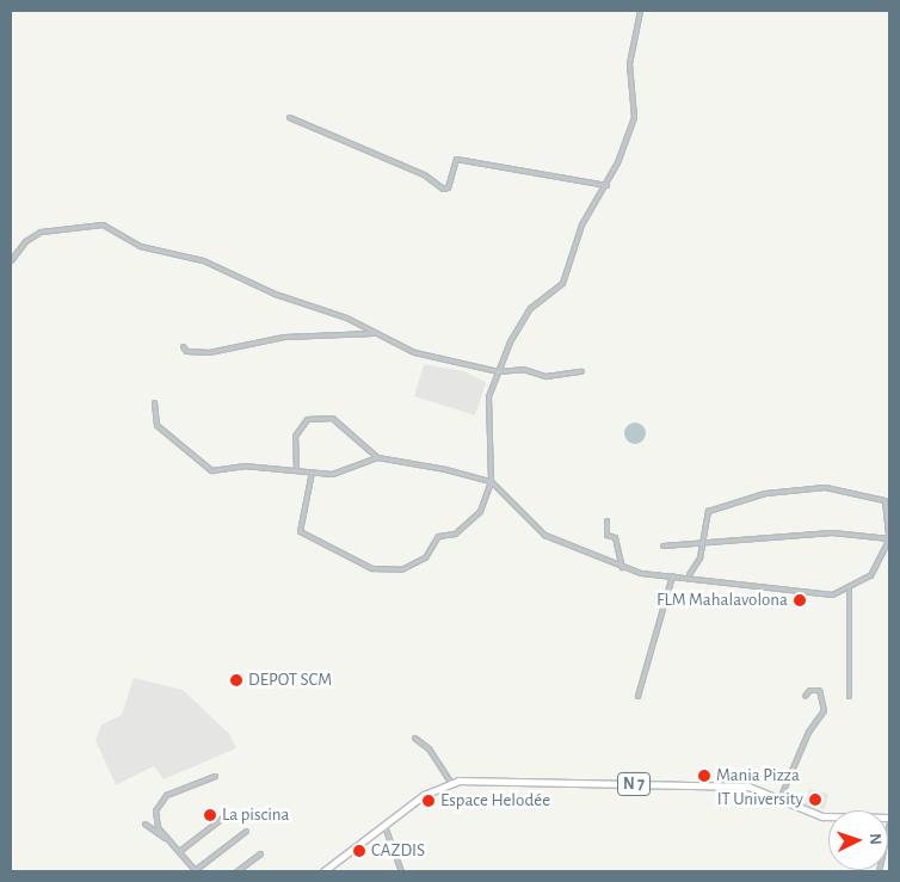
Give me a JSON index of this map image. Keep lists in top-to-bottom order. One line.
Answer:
{"streets":{"main road":["N 7"]},"places":["FLM Mahalavolona","DEPOT SCM","Mania Pizza","IT University","Espace Helodée","La piscina","CAZDIS"],"north":"right"}
